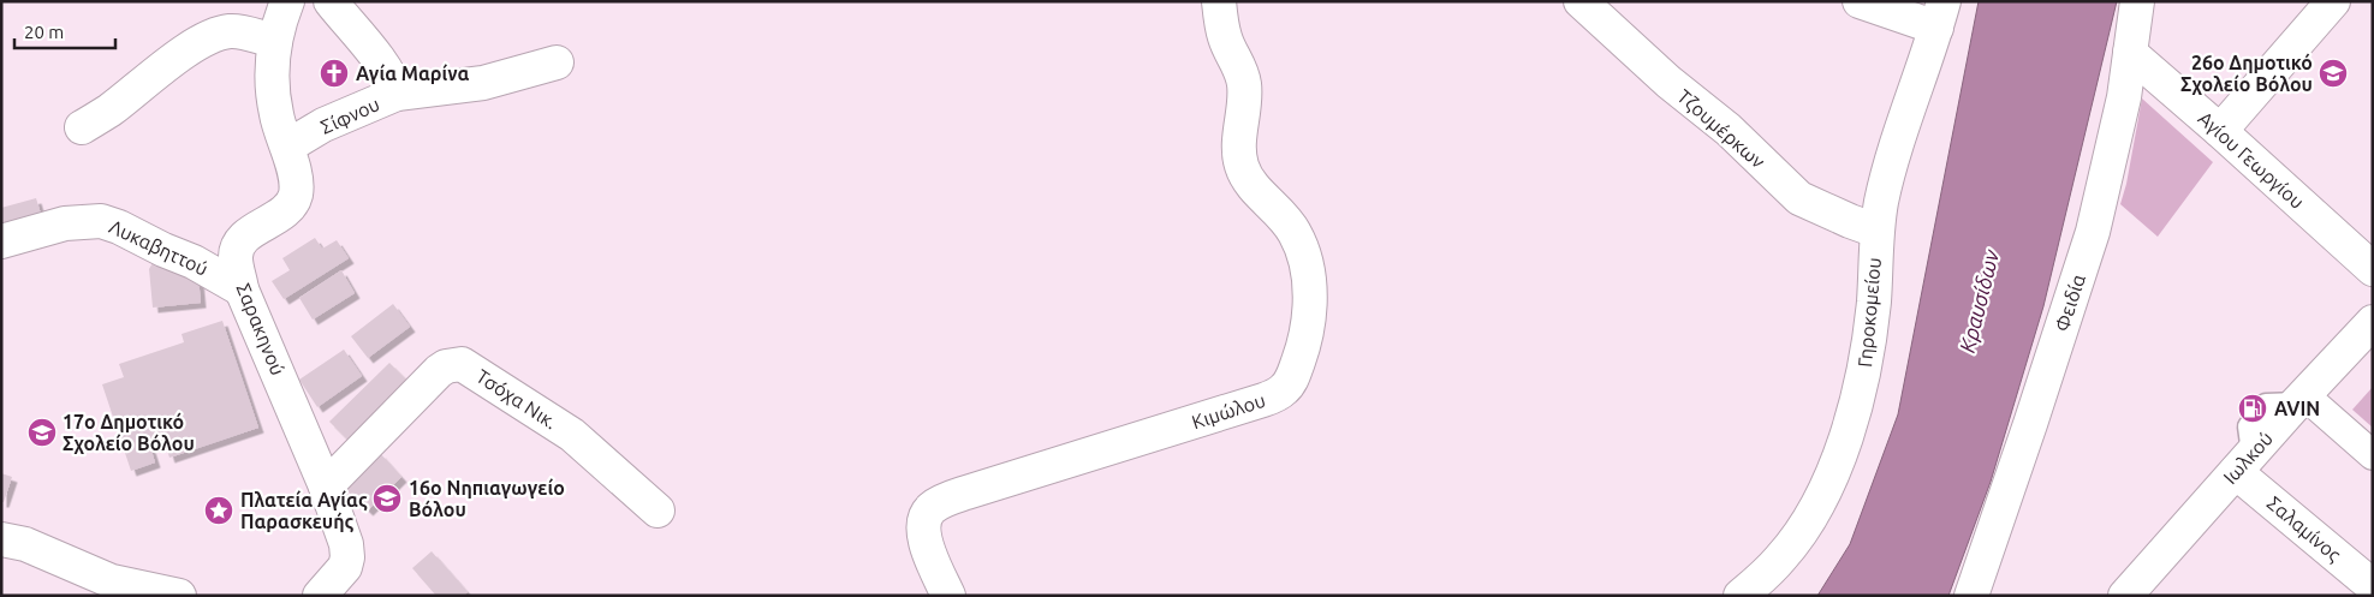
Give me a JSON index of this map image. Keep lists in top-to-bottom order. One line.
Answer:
{"streets":{"street":["Σίφνου","Τζουμέρκων","Αγίου Γεωργίου","Λυκαβηττού","Φειδία","Γηροκομείου","Σαρακηνού","Τσόχα Νικ.","Κιμώλου","Ιωλκού","Σαλαμίνος"]},"crossings":[["Σίφνου","Σαρακηνού"],["Τζουμέρκων","Γηροκομείου"],["Αγίου Γεωργίου","Φειδία"],["Λυκαβηττού","Σαρακηνού"],["Σαρακηνού","Τσόχα Νικ."],["Ιωλκού","Σαλαμίνος"]],"water":["Κραυσίδων"],"places":{"church":["Αγία Μαρίνα"],"school or university":["26ο Δημοτικό Σχολείο Βόλου","17ο Δημοτικό Σχολείο Βόλου","16ο Νηπιαγωγείο Βόλου"],"fuel station":["AVIN"],"place":["Πλατεία Αγίας Παρασκευής"]},"scale_bar":"20 m"}
